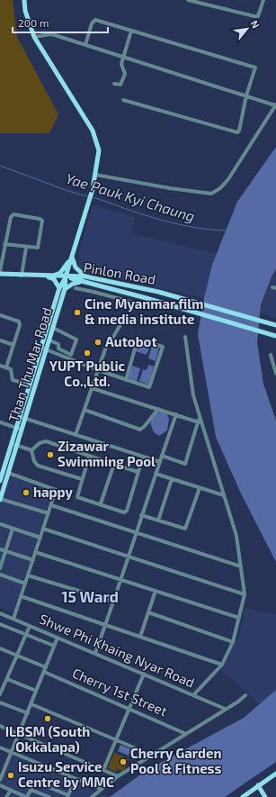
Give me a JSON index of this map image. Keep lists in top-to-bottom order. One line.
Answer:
{"streets":{"main road":["Pinlon Road","Than Thu Mar Road"],"street":["Shwe Phi Khaing Nyar Road","Cherry 1st Street"]},"crossings":[["Pinlon Road","Than Thu Mar Road"]],"districts":["15 Ward"],"water":["Yae Pauk Kyi Chaung"],"places":["Cine Myanmar film & media institute","Autobot","YUPT Public Co.,Ltd.","Zizawar Swimming Pool","happy","ILBSM (South Okkalapa)","Cherry Garden Pool & Fitness","Isuzu Service Centre by MMC"],"scale_bar":"200 m","north":"top right"}
